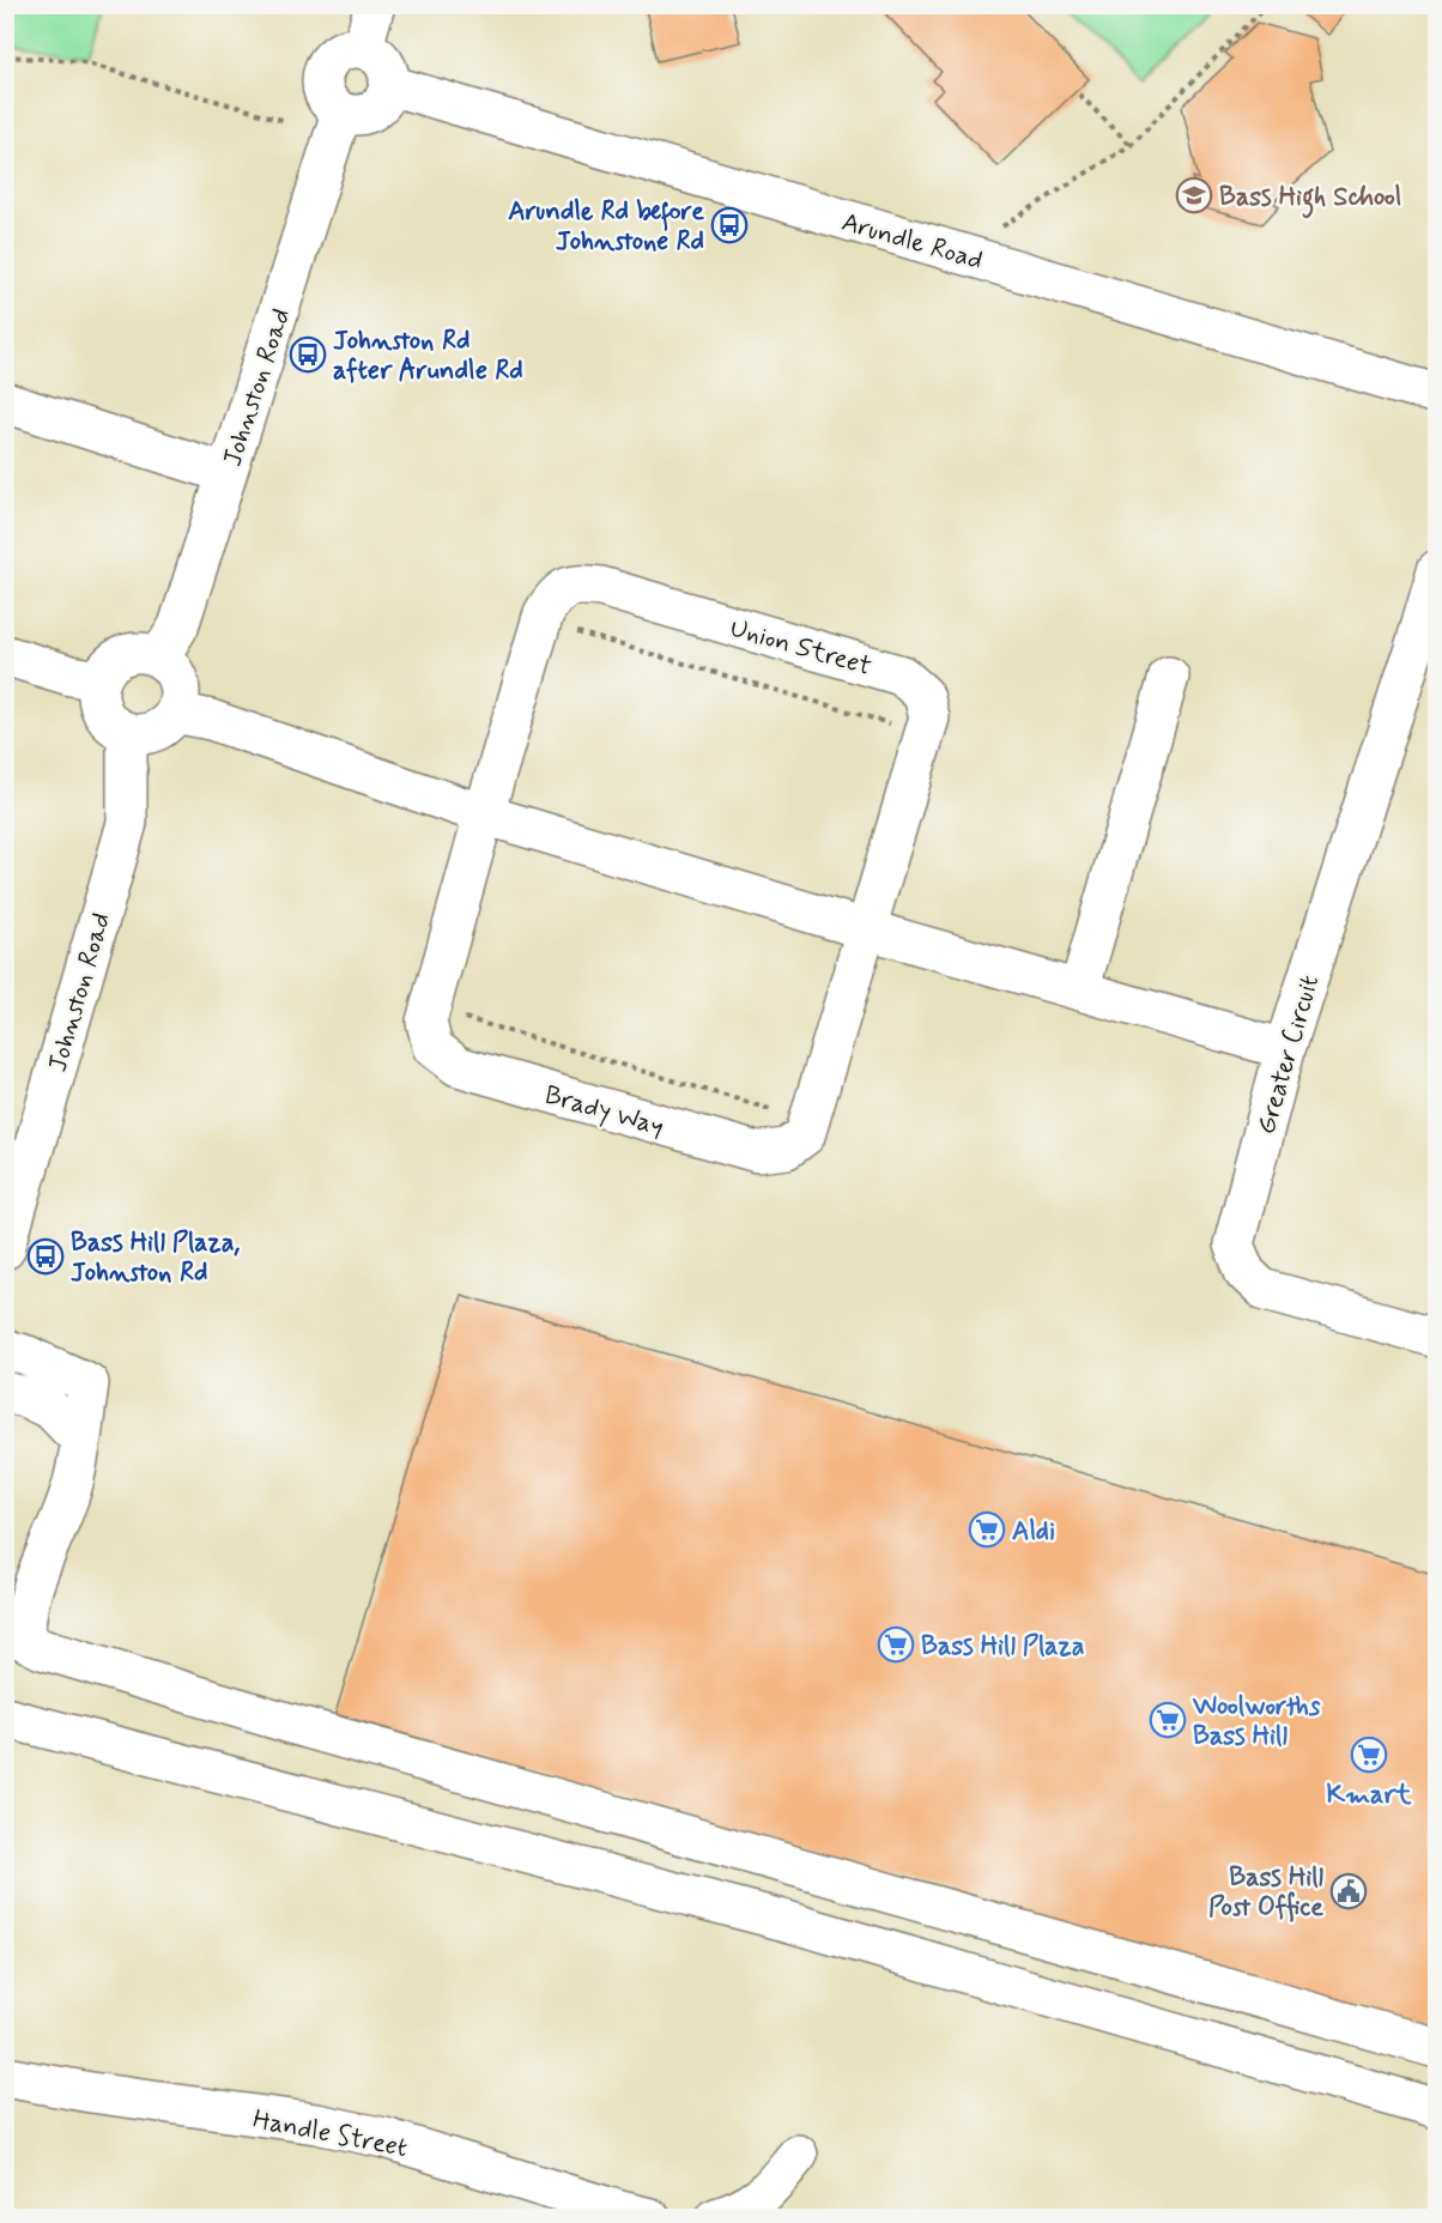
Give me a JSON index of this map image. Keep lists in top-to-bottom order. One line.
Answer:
{"streets":{"street":["Arundle Road","Johnston Road","Union Street","Greater Circuit","Brady Way","Handle Street"]},"crossings":[["Arundle Road","Johnston Road"],["Union Street","Brady Way"]],"places":{"school or university":["Bass High School"],"bus stop":["Arundle Rd before Johnstone Rd","Johnston Rd after Arundle Rd","Bass Hill Plaza, Johnston Rd"],"supermarket":["Aldi","Bass Hill Plaza","Woolworths Bass Hill","Kmart"],"public building":["Bass Hill Post Office"]}}
